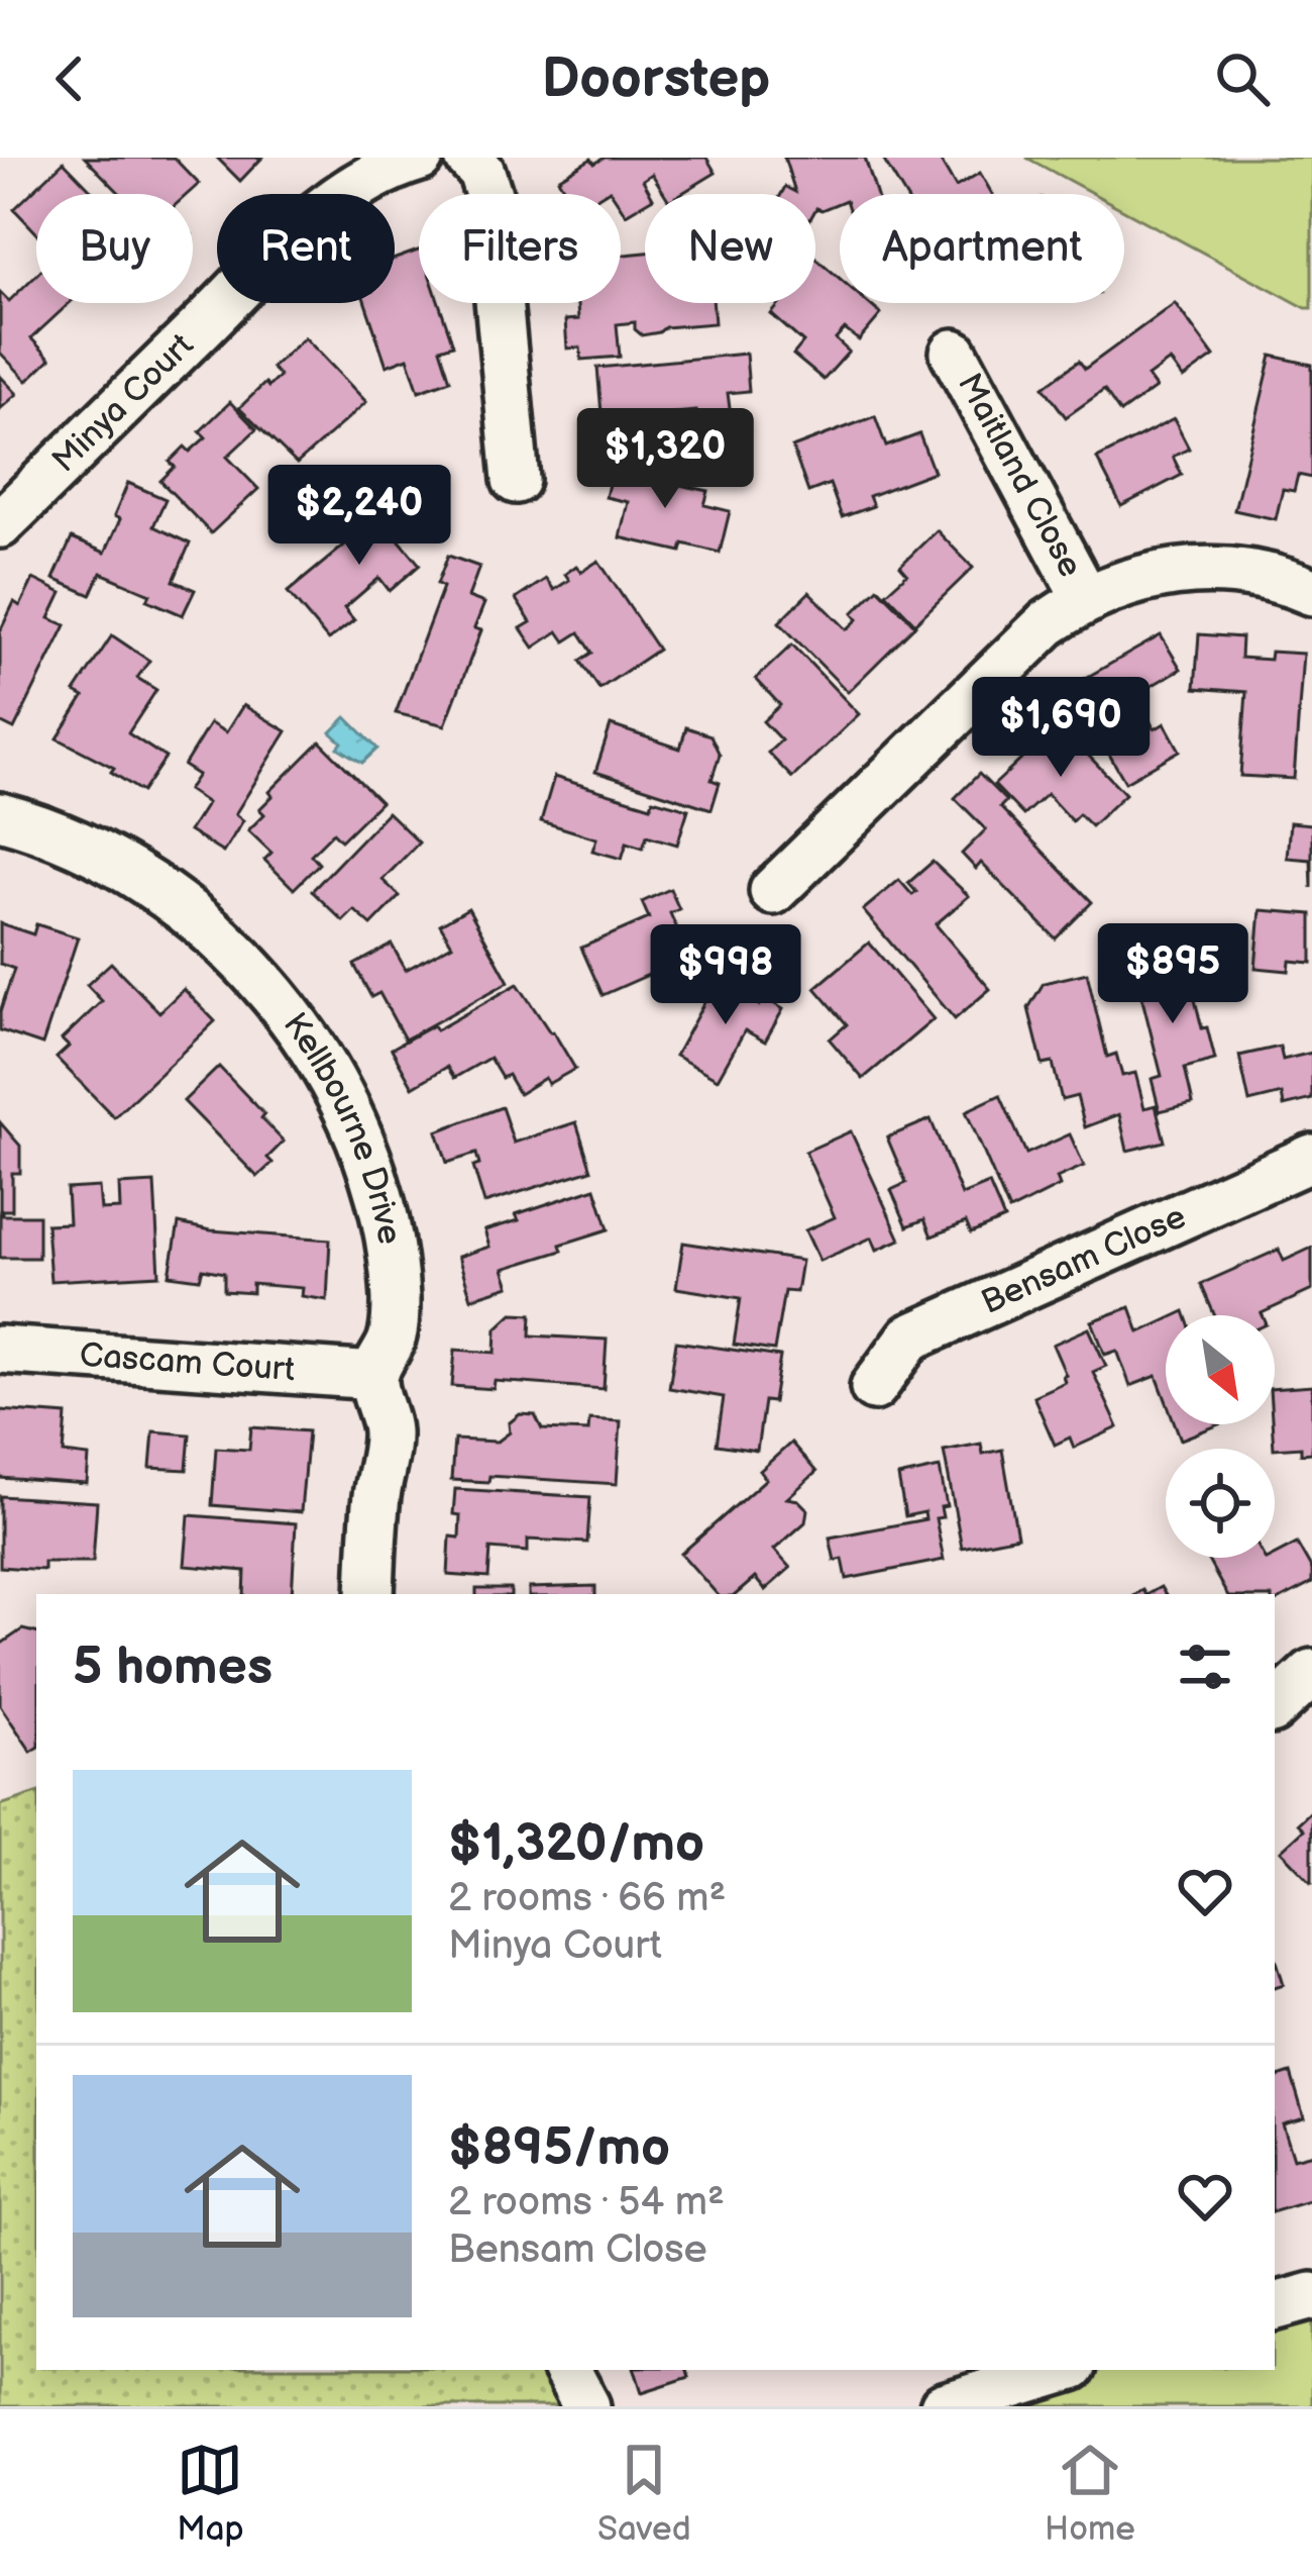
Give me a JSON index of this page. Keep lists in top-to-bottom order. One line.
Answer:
{"streets":{"street":["Minya Court","Maitland Close","Kellbourne Drive","Bensam Close","Cascam Court"]},"crossings":[["Kellbourne Drive","Cascam Court"]],"north":"bottom right","page":{"header":"Doorstep","chip":["Buy","Rent","Filters","New","Apartment"],"price":["$1,320","$2,240","$1,690","$895","$998"],"heading":"5 homes","list":[{"name":"$1,320/mo","note":"2 rooms · 66 m² · Minya Court"},{"name":"$895/mo","note":"2 rooms · 54 m² · Bensam Close"}],"tabs":["Map","Saved","Home"]}}
